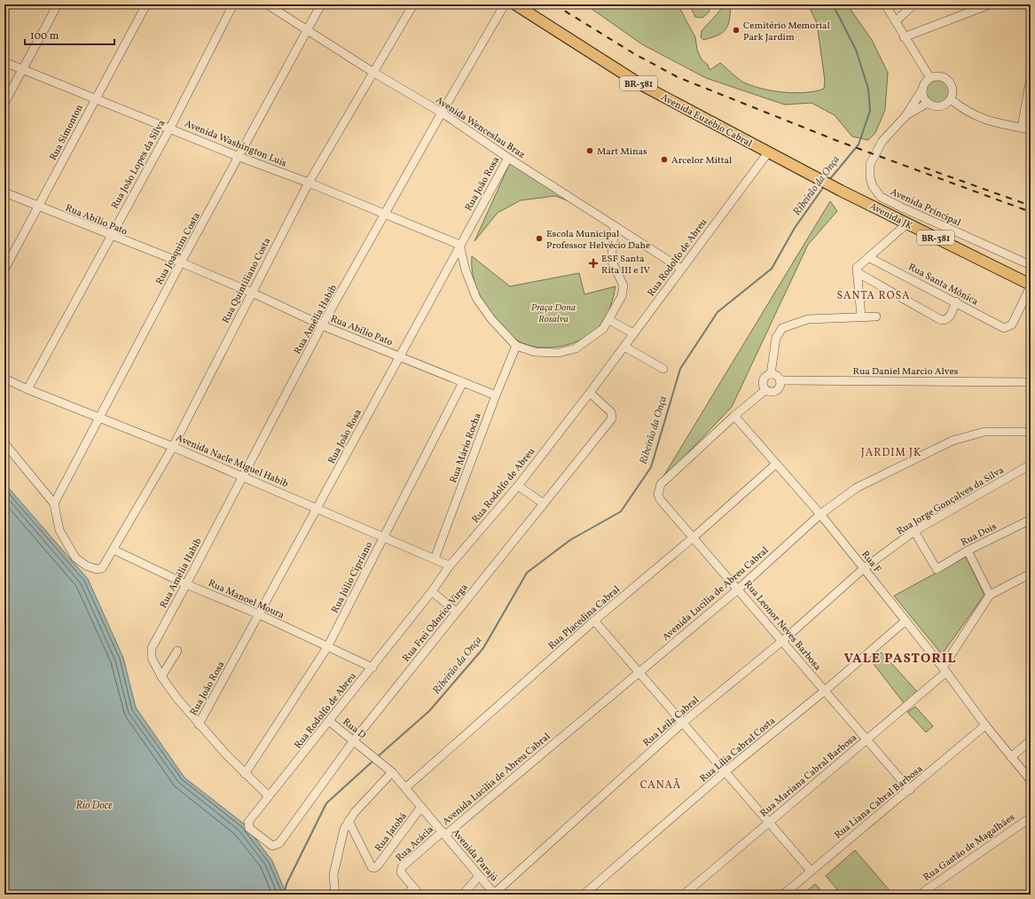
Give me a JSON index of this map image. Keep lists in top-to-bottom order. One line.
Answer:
{"streets":{"main road":["BR-381","Avenida Euzébio Cabral","Avenida JK"],"street":["Avenida Wenceslau Braz","Rua Simonton","Avenida Washington Luís","Rua João Lopes da Silva","Rua João Rosa","Avenida Principal","Rua Abílio Pato","Rua Joaquim Costa","Rua Rodolfo de Abreu","Rua Quintiliano Costa","Rua Santa Mônica","Rua Amélia Habib","Rua Daniel Marcio Alves","Rua Mário Rocha","Avenida Nacle Miguel Habib","Rua Jorge Gonçalves da Silva","Rua Dois","Rua F","Rua Júlio Cipriano","Avenida Lucilia de Abreu Cabral","Rua Manoel Moura","Rua Placedina Cabral","Rua Frei Odorico Virga","Rua Leonor Neves Barbosa","Rua Leila Cabral","Rua D","Rua Lília Cabral Costa","Rua Mariana Cabral Barbosa","Rua Liana Cabral Barbosa","Rua Jatobá","Rua Acácia","Rua Gastão de Magalhães","Avenida Parajú"]},"crossings":[["Avenida Euzébio Cabral","Avenida JK"],["Avenida Euzébio Cabral","Rua Rodolfo de Abreu"],["Avenida Wenceslau Braz","Rua João Rosa"],["Avenida Wenceslau Braz","Rua Joaquim Costa"],["Avenida Wenceslau Braz","Rua Rodolfo de Abreu"],["Avenida Wenceslau Braz","Rua Quintiliano Costa"],["Avenida Wenceslau Braz","Rua Amélia Habib"],["Rua Simonton","Avenida Washington Luís"],["Rua Simonton","Rua Abílio Pato"],["Avenida Washington Luís","Rua João Lopes da Silva"],["Avenida Washington Luís","Rua João Rosa"],["Avenida Washington Luís","Rua Joaquim Costa"],["Avenida Washington Luís","Rua Quintiliano Costa"],["Avenida Washington Luís","Rua Amélia Habib"],["Rua João Lopes da Silva","Rua Abílio Pato"],["Rua João Lopes da Silva","Avenida Nacle Miguel Habib"],["Rua João Rosa","Rua Abílio Pato"],["Rua João Rosa","Avenida Nacle Miguel Habib"],["Rua João Rosa","Rua Manoel Moura"],["Avenida JK","Rua Santa Mônica"],["Rua Abílio Pato","Rua Joaquim Costa"],["Rua Abílio Pato","Rua Quintiliano Costa"],["Rua Abílio Pato","Rua Amélia Habib"],["Rua Abílio Pato","Rua Mário Rocha"],["Rua Abílio Pato","Rua Júlio Cipriano"],["Rua Joaquim Costa","Rua Quintiliano Costa"],["Rua Joaquim Costa","Avenida Nacle Miguel Habib"],["Rua Rodolfo de Abreu","Avenida Nacle Miguel Habib"],["Rua Rodolfo de Abreu","Rua Manoel Moura"],["Rua Rodolfo de Abreu","Rua Frei Odorico Virga"],["Rua Rodolfo de Abreu","Rua D"],["Rua Quintiliano Costa","Avenida Nacle Miguel Habib"],["Rua Quintiliano Costa","Rua Manoel Moura"],["Rua Amélia Habib","Avenida Nacle Miguel Habib"],["Rua Amélia Habib","Rua Manoel Moura"],["Rua Mário Rocha","Avenida Nacle Miguel Habib"],["Avenida Nacle Miguel Habib","Rua Júlio Cipriano"],["Rua Jorge Gonçalves da Silva","Rua Dois"],["Rua Jorge Gonçalves da Silva","Rua F"],["Rua Jorge Gonçalves da Silva","Rua Leila Cabral"],["Rua F","Avenida Lucilia de Abreu Cabral"],["Rua F","Rua Placedina Cabral"],["Rua F","Rua Leonor Neves Barbosa"],["Rua F","Rua Leila Cabral"],["Rua F","Rua Lília Cabral Costa"],["Rua F","Rua Mariana Cabral Barbosa"],["Rua F","Rua Liana Cabral Barbosa"],["Rua Júlio Cipriano","Rua Manoel Moura"],["Avenida Lucilia de Abreu Cabral","Rua Leonor Neves Barbosa"],["Avenida Lucilia de Abreu Cabral","Rua Acácia"],["Avenida Lucilia de Abreu Cabral","Avenida Parajú"],["Rua Placedina Cabral","Rua Leonor Neves Barbosa"],["Rua Placedina Cabral","Avenida Parajú"],["Rua Frei Odorico Virga","Rua D"],["Rua Leonor Neves Barbosa","Rua Leila Cabral"],["Rua Leonor Neves Barbosa","Rua Lília Cabral Costa"],["Rua Leonor Neves Barbosa","Rua Mariana Cabral Barbosa"],["Rua Leonor Neves Barbosa","Rua Liana Cabral Barbosa"],["Rua Leila Cabral","Avenida Parajú"],["Rua D","Avenida Parajú"],["Rua Jatobá","Avenida Parajú"],["Rua Acácia","Avenida Parajú"]],"districts":["SANTA ROSA","JARDIM JK","VALE PASTORIL","CANAÃ"],"water":["Ribeirão da Onça","Rio Doce"],"parks":["Praça Dona Rosalva"],"places":{"other":["Cemitério Memorial Park Jardim","Mart Minas","Arcelor Mittal","Escola Municipal Professor Helvécio Dahe"],"health":["ESF Santa Rita III e IV"]},"scale_bar":"100 m"}
